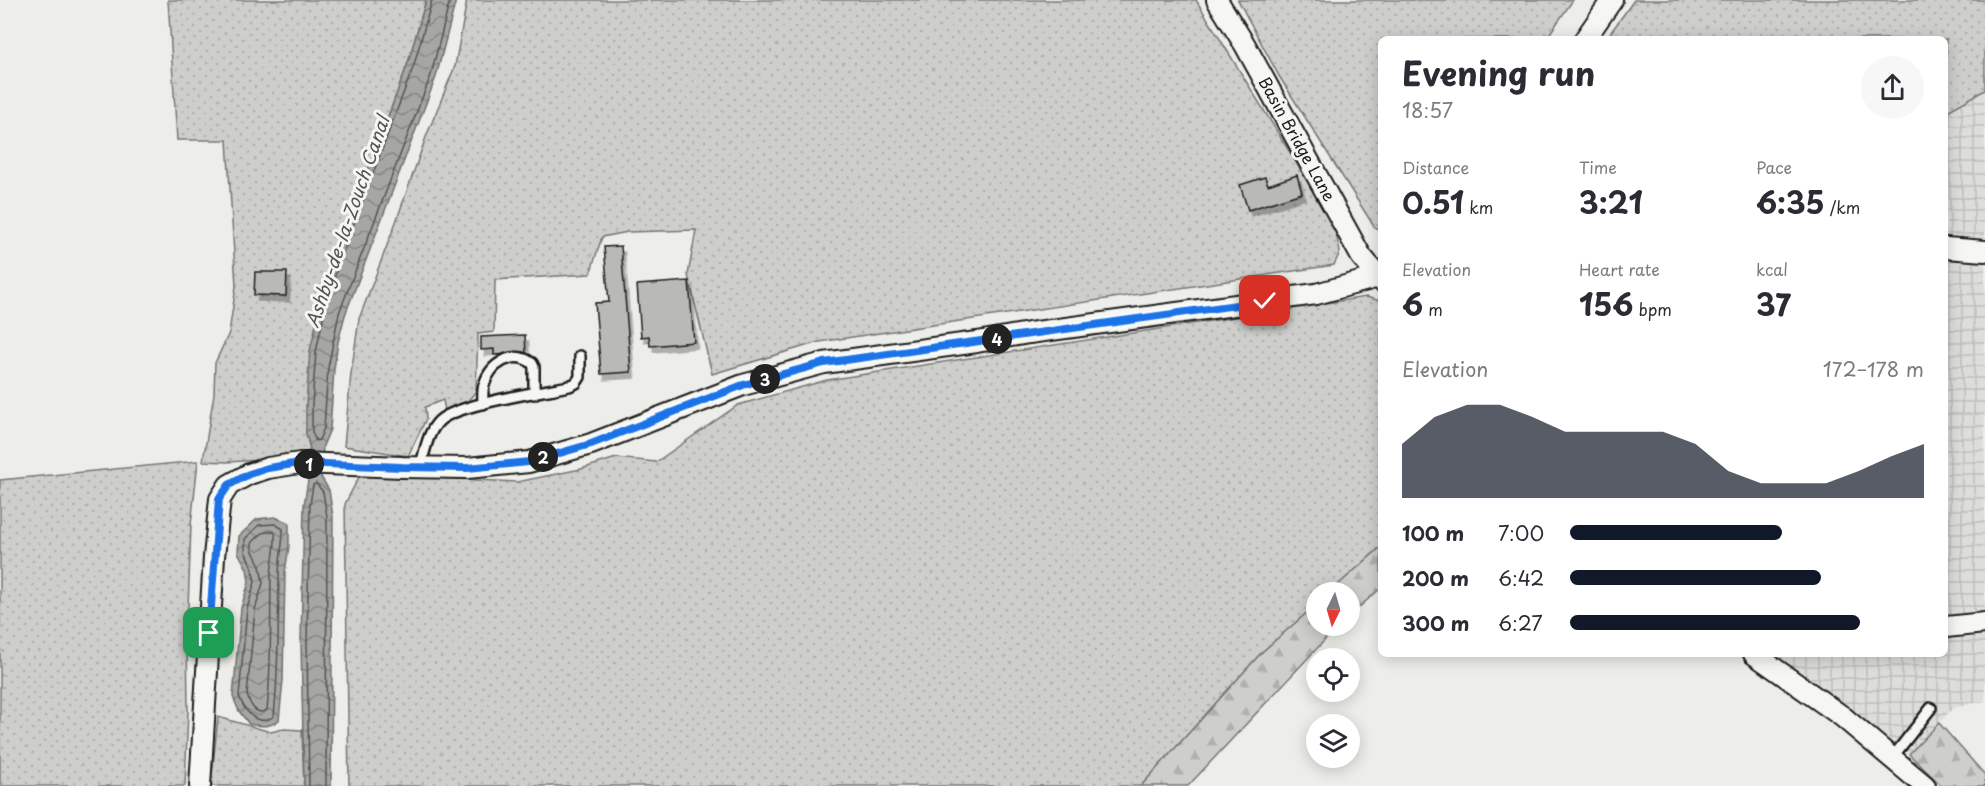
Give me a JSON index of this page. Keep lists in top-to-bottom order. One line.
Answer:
{"streets":{"street":["Basin Bridge Lane"]},"water":["Ashby-de-la-Zouch Canal"],"north":"bottom","page":{"heading":["Evening run","18:57"],"stats":[["Distance","0.51 km"],["Time","3:21"],["Pace","6:35 /km"],["Elevation","6 m"],["Heart rate","156 bpm"],["kcal","37"]],"pins":["4","3","2","1"],"chart":["Elevation","172–178 m"],"list":[{"name":"100 m","note":"7:00"},{"name":"200 m","note":"6:42"},{"name":"300 m","note":"6:27"}]}}
